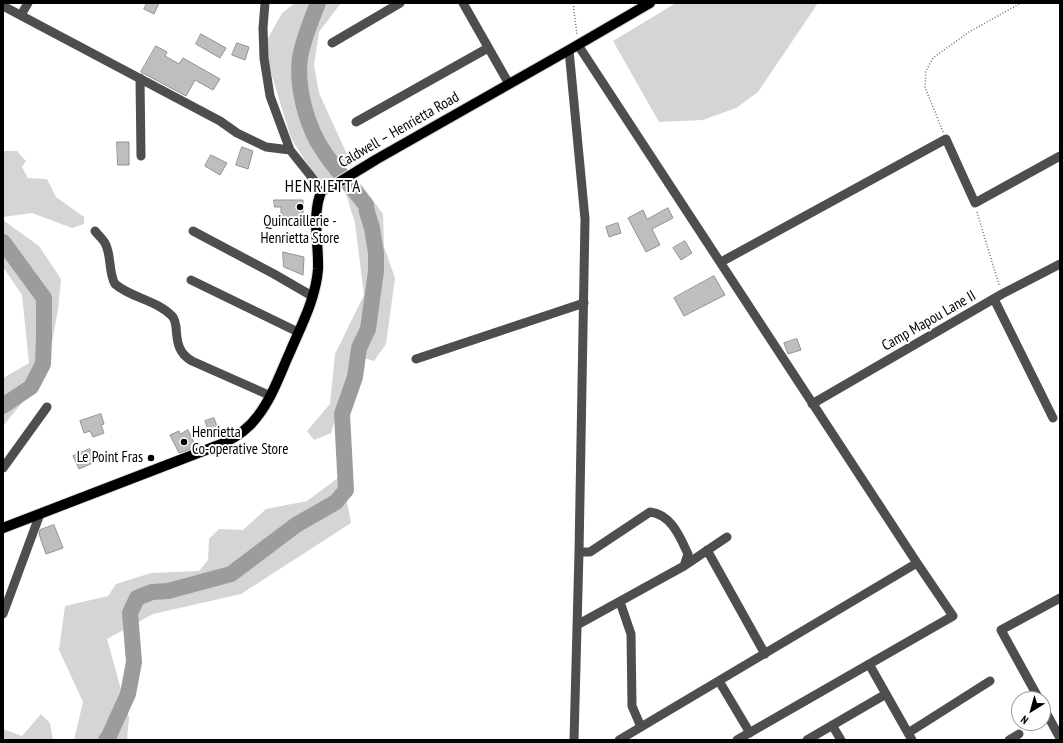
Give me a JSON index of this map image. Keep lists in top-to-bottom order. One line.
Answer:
{"streets":{"main road":["Caldwell – Henrietta Road"],"street":["Camp Mapou Lane II"]},"districts":["HENRIETTA"],"places":["Quincaillerie - Henrietta Store","Henrietta Co-operative Store","Le Point Fras"],"north":"bottom left"}
